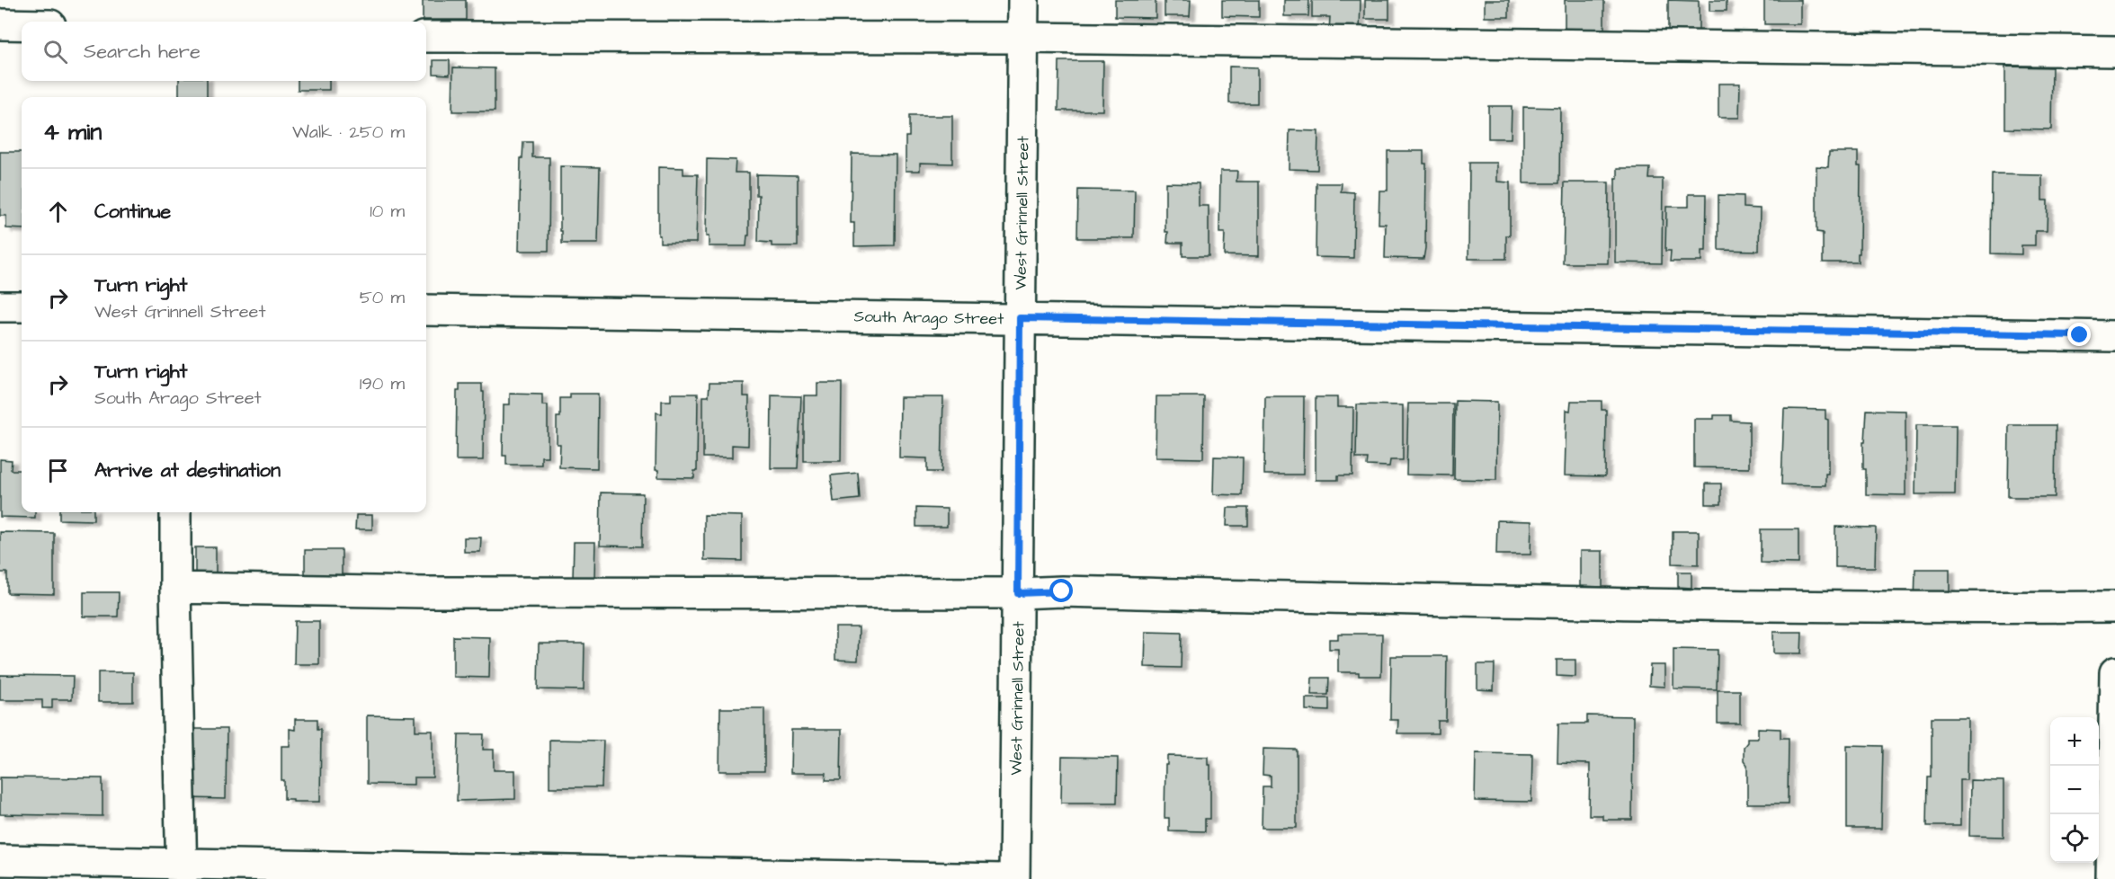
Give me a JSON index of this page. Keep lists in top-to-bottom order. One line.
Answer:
{"streets":{"street":["West Grinnell Street","South Arago Street"]},"crossings":[["West Grinnell Street","South Arago Street"]],"page":{"search":"Search here","heading":["4 min","Walk · 250 m"],"list":[["Continue","10 m"],["Turn right","West Grinnell Street","50 m"],["Turn right","South Arago Street","190 m"],"Arrive at destination"],"map_buttons":["+","−"]}}
